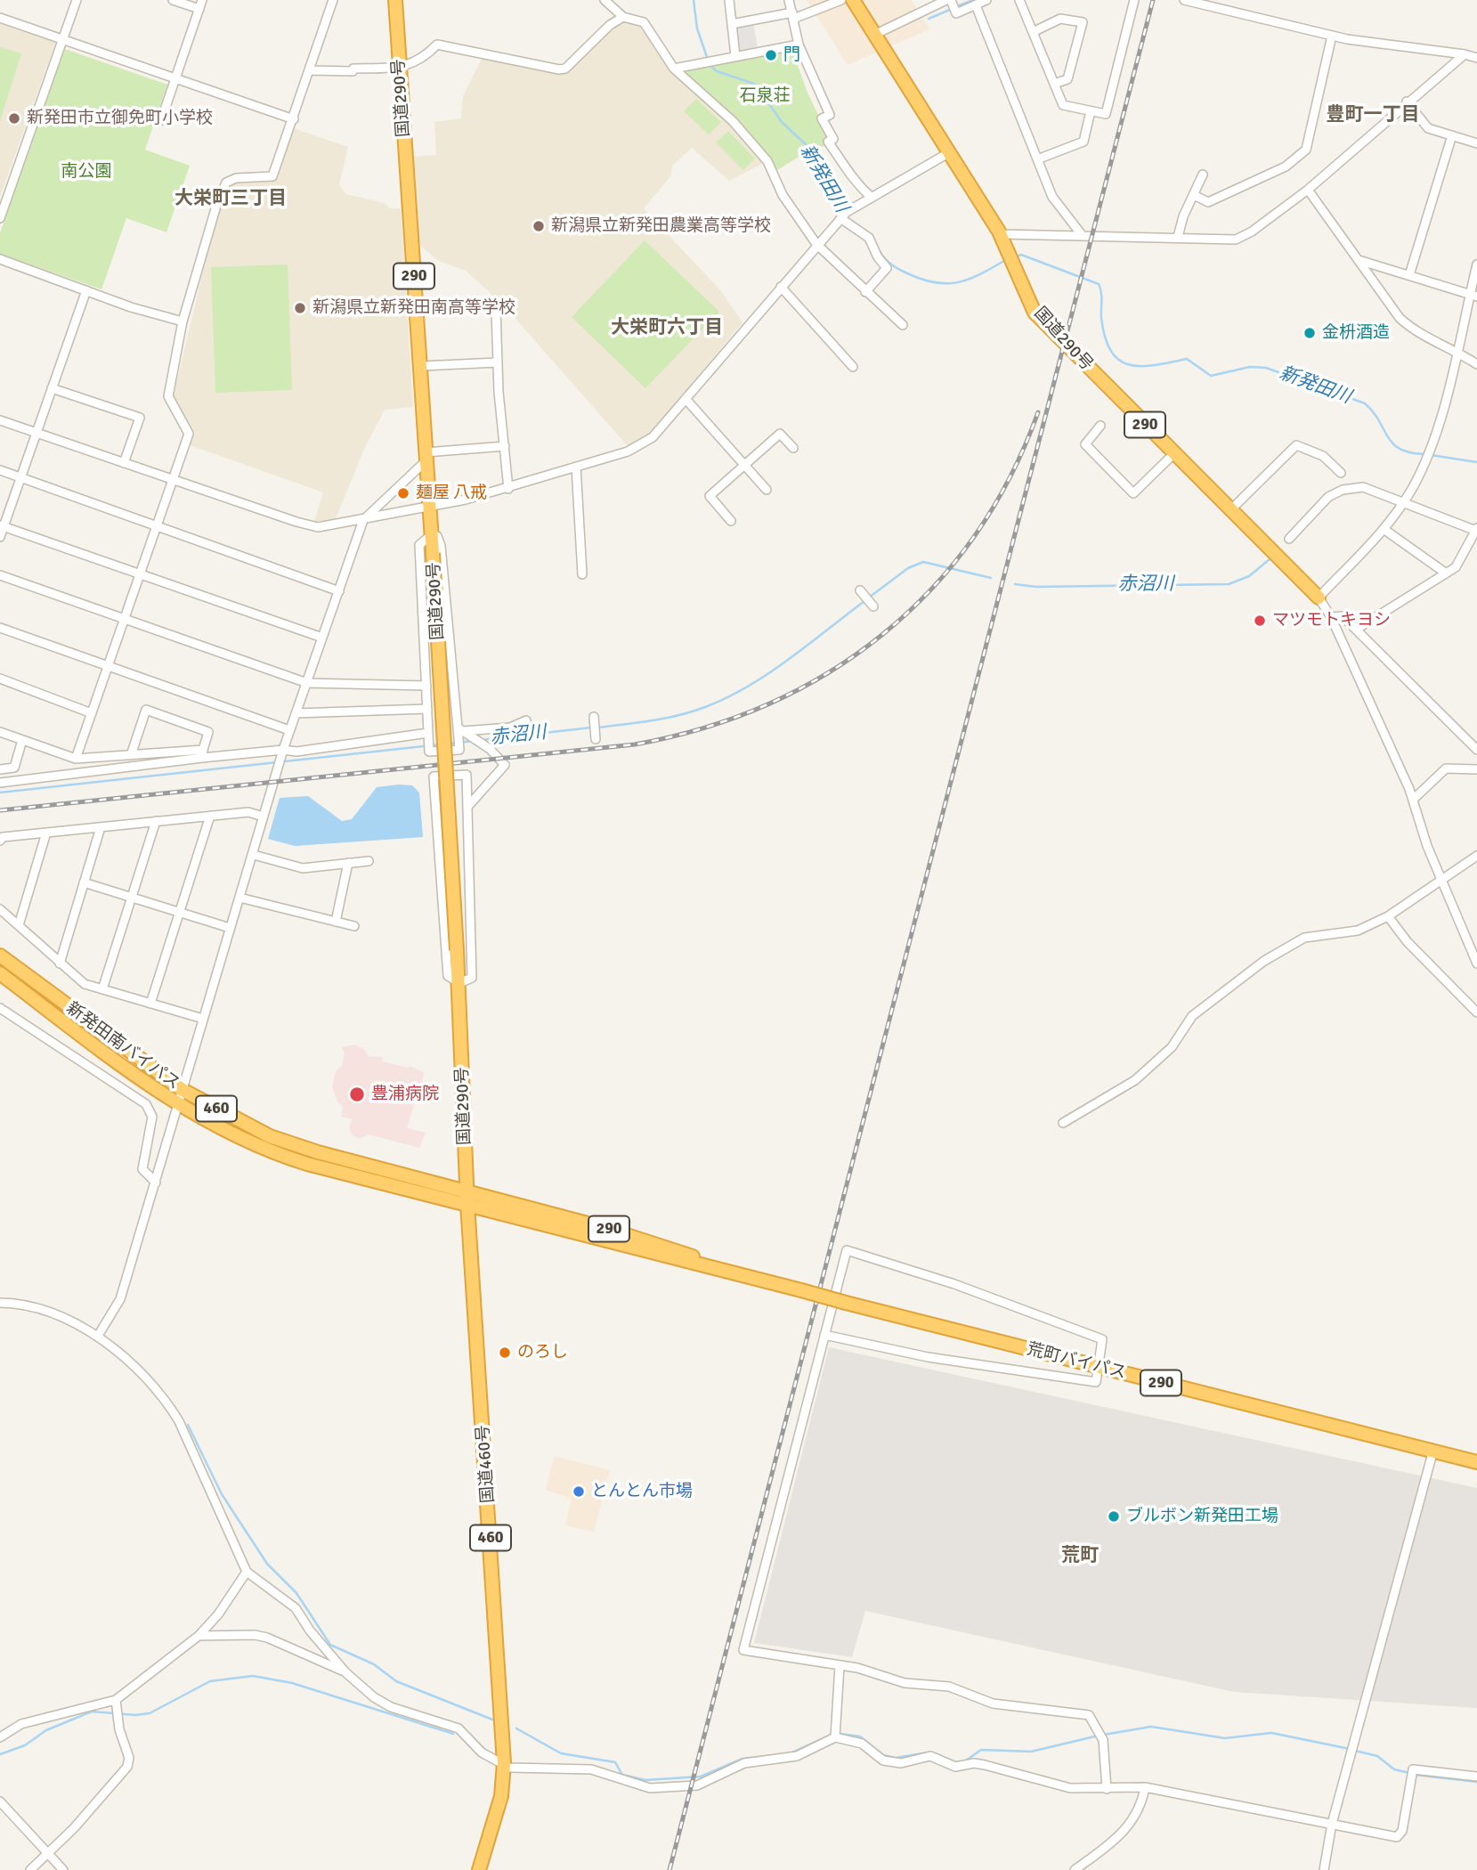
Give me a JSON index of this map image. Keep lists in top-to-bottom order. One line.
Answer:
{"streets":{"highway":["国道290号","290","新発田南バイパス","460","荒町バイパス","国道460号"]},"crossings":[["国道290号","新発田南バイパス"],["国道290号","荒町バイパス"],["国道290号","国道460号"],["新発田南バイパス","荒町バイパス"],["新発田南バイパス","国道460号"],["荒町バイパス","国道460号"]],"districts":["豊町一丁目","大栄町三丁目","大栄町六丁目","荒町"],"water":["新発田川","赤沼川"],"parks":["石泉荘","南公園"],"places":["門","新発田市立御免町小学校","新潟県立新発田農業高等学校","新潟県立新発田南高等学校","金枡酒造","麺屋 八戒","マツモトキヨシ","豊浦病院","のろし","とんとん市場","ブルボン新発田工場"]}
